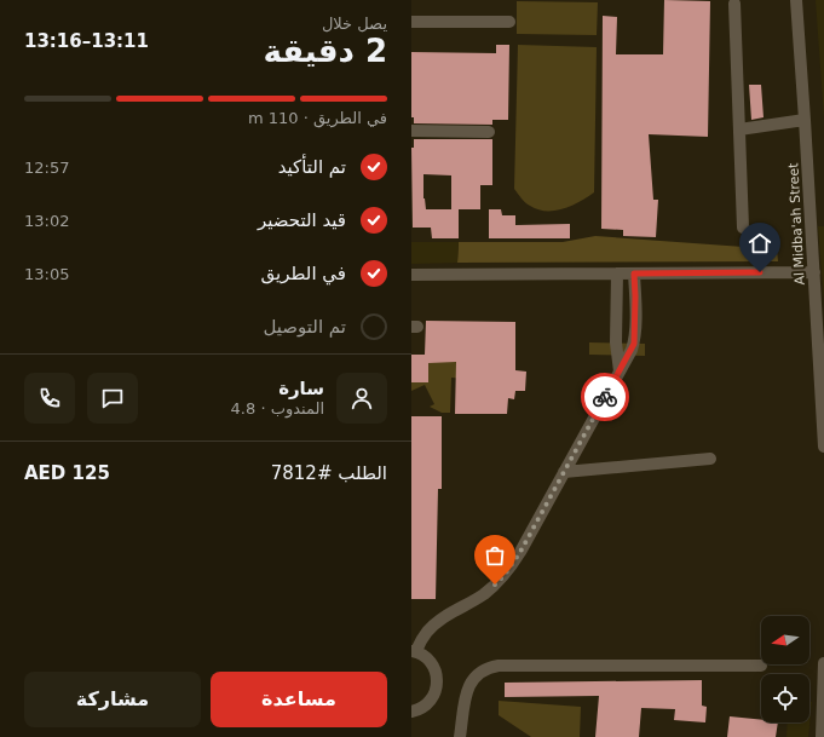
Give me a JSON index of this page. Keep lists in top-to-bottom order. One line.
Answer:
{"streets":{"street":["Al Midba'ah Street"]},"north":"left","page":{"heading":["2 دقيقة","يصل خلال","13:11–13:16"],"panel":["سارة","المندوب · 4.8","الطلب #7812","AED 125"],"bar":"في الطريق · 110 m","list":[["تم التأكيد","12:57"],["قيد التحضير","13:02"],["في الطريق","13:05"],"تم التوصيل"],"buttons":["مساعدة","مشاركة"]}}
